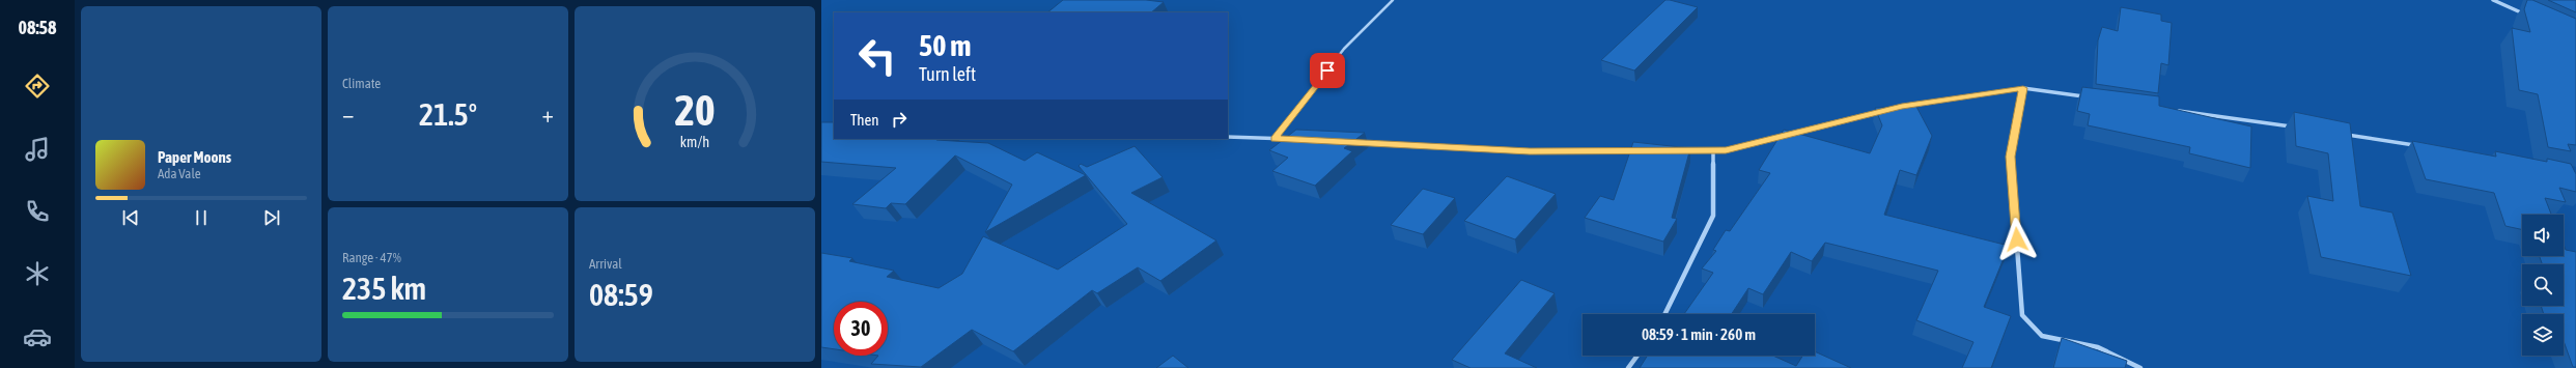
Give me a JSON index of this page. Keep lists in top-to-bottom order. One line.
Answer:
{"page":{"tabs":"08:58","tile":["Climate",["Range · 47%","235 km"],["Arrival","08:59"]],"turn":["50 m","Turn left"],"heat":["−","21.5°","+"],"then":"Then","song":["Paper Moons","Ada Vale"],"limit":"30","trip":"08:59 · 1 min · 260 m","gauge":["20","km/h"]}}
